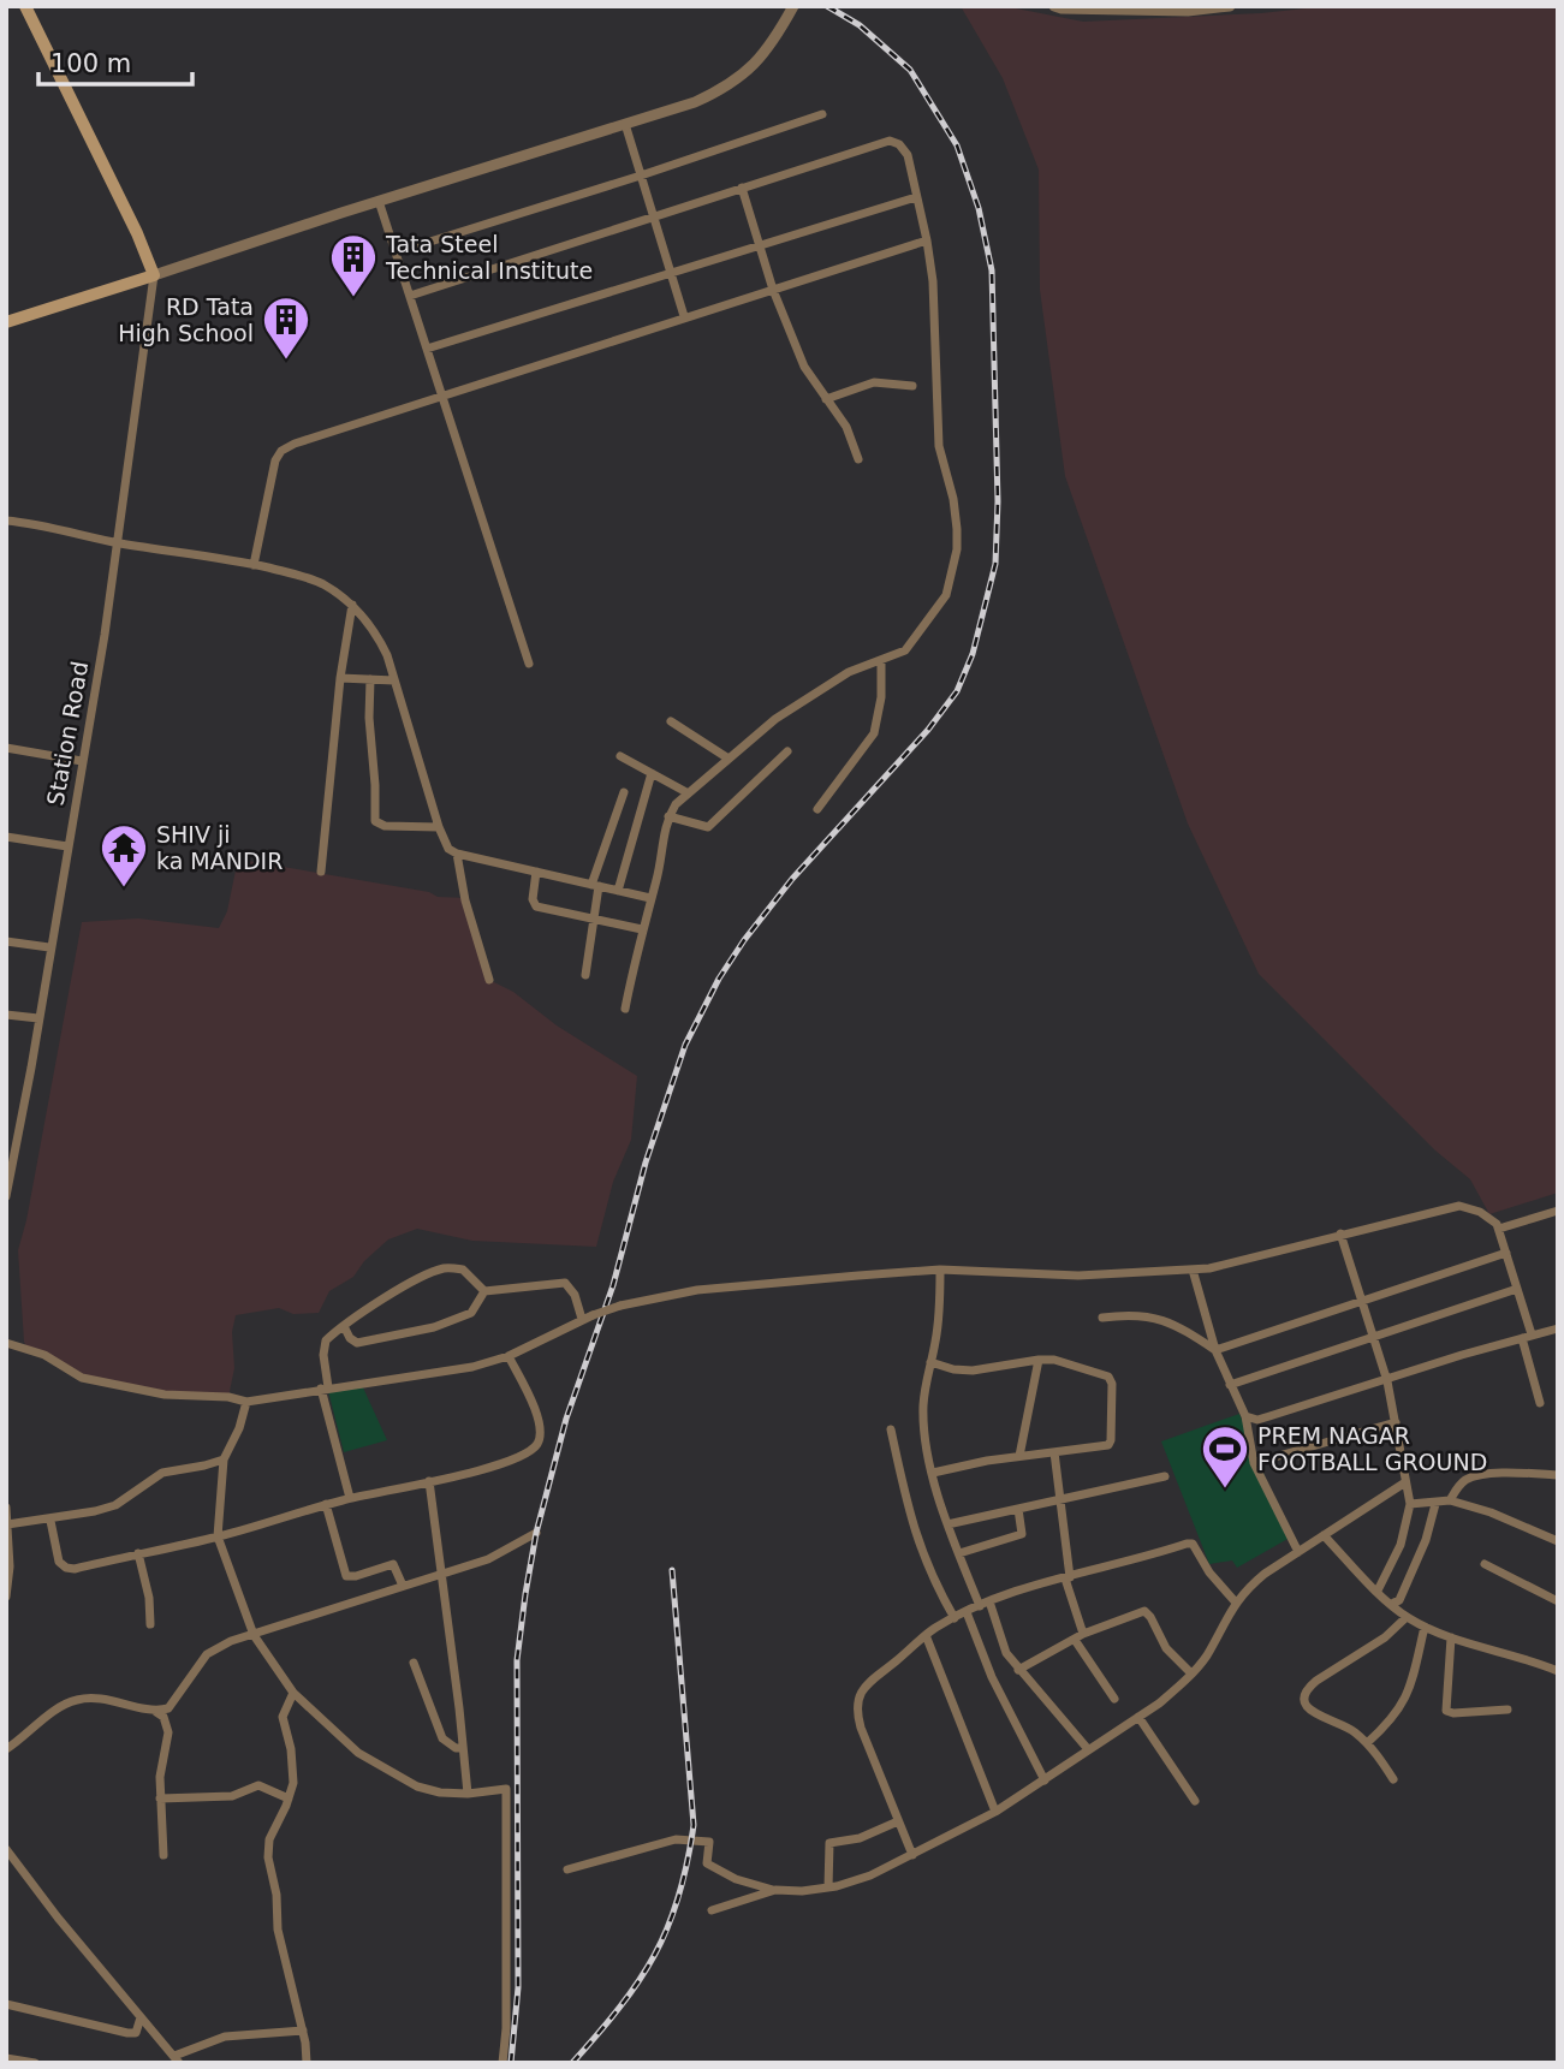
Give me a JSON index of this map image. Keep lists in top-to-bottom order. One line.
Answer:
{"streets":{"street":["Station Road"]},"places":{"building":["Tata Steel Technical Institute","RD Tata High School"],"temple":["SHIV ji ka MANDIR"],"sports":["PREM NAGAR FOOTBALL GROUND"]},"scale_bar":"100 m"}
